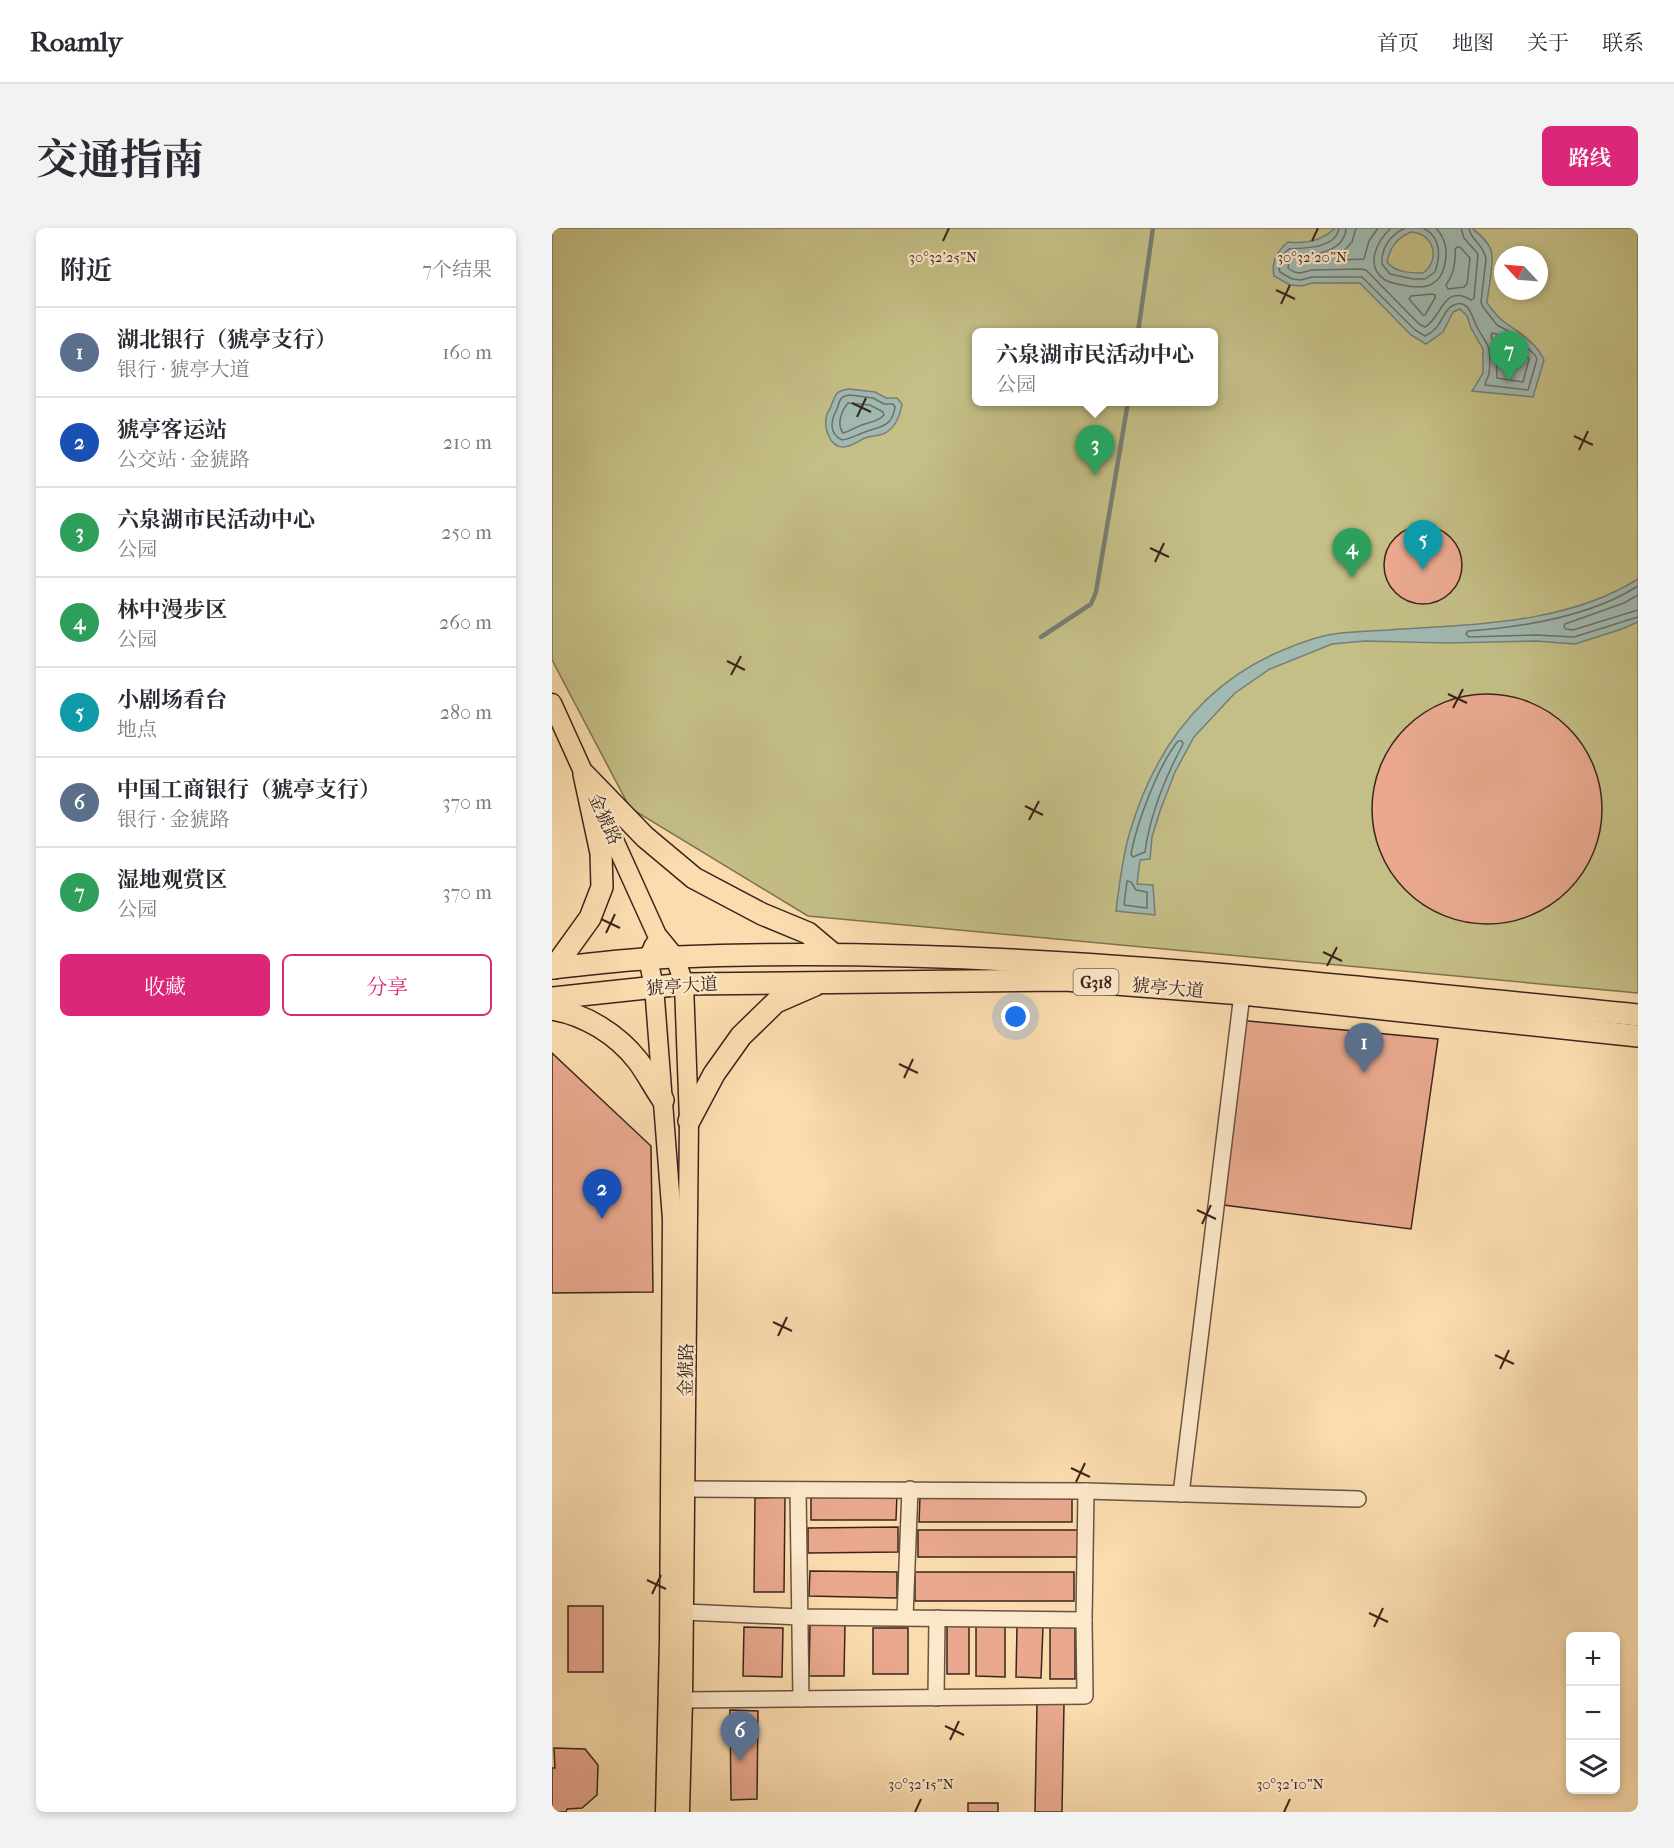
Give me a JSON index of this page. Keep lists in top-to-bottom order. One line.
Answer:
{"streets":{"highway":["G318","猇亭大道"],"main road":["金猇路"]},"crossings":[["金猇路","猇亭大道"]],"north":"top left","page":{"header":"Roamly","nav":["首页","地图","关于","联系"],"title":"交通指南","buttons":["路线",["收藏","分享"]],"heading":["附近","7个结果"],"list":[{"mark":"1","name":"湖北银行（猇亭支行）","note":"银行 · 猇亭大道","value":"160 m"},{"mark":"2","name":"猇亭客运站","note":"公交站 · 金猇路","value":"210 m"},{"mark":"3","name":"六泉湖市民活动中心","note":"公园","value":"250 m"},{"mark":"4","name":"林中漫步区","note":"公园","value":"260 m"},{"mark":"5","name":"小剧场看台","note":"地点","value":"280 m"},{"mark":"6","name":"中国工商银行（猇亭支行）","note":"银行 · 金猇路","value":"370 m"},{"mark":"7","name":"湿地观赏区","note":"公园","value":"370 m"}],"popup":["六泉湖市民活动中心","公园"],"pins":["7","3","5","4","1","2","6"],"map_buttons":["+","−"]},"coordinates":["30°32'25\"N","30°32'20\"N","30°32'15\"N","30°32'10\"N"]}
